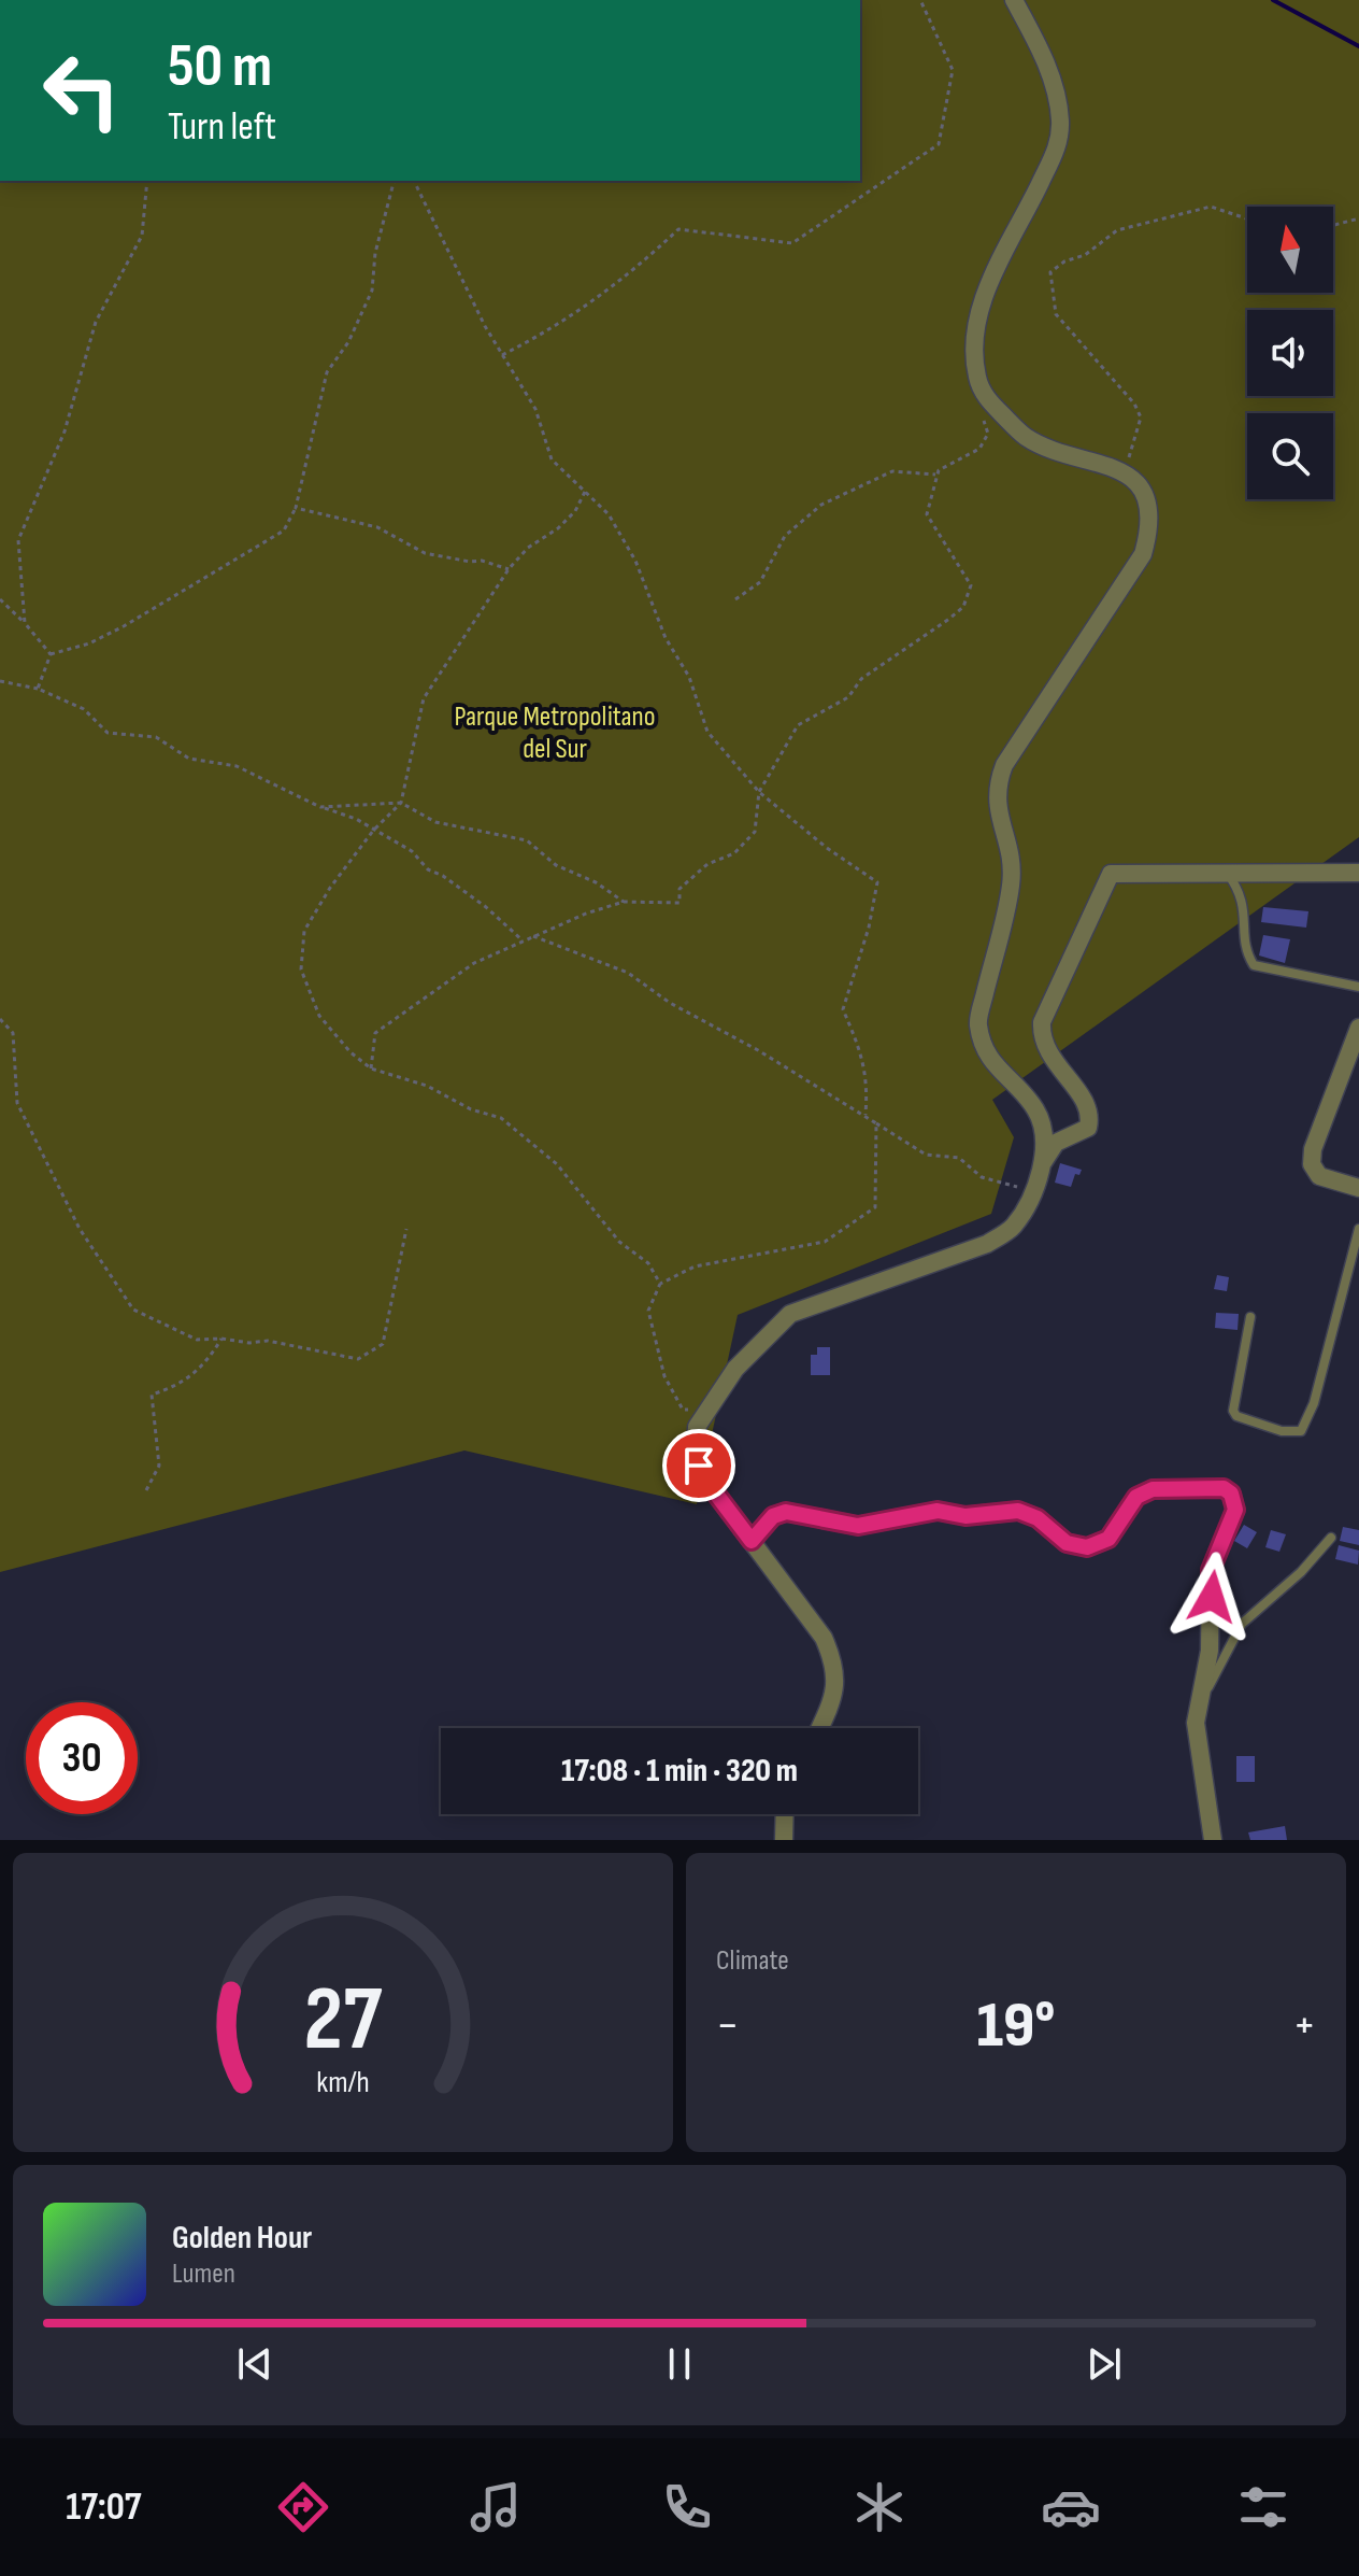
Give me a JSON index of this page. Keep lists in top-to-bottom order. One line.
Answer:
{"parks":["Parque Metropolitano del Sur"],"north":"top","page":{"turn":["50 m","Turn left"],"limit":"30","trip":"17:08 · 1 min · 320 m","tile":"Climate","heat":["−","19°","+"],"song":["Golden Hour","Lumen"],"tabs":"17:07","gauge":["27","km/h"]}}
